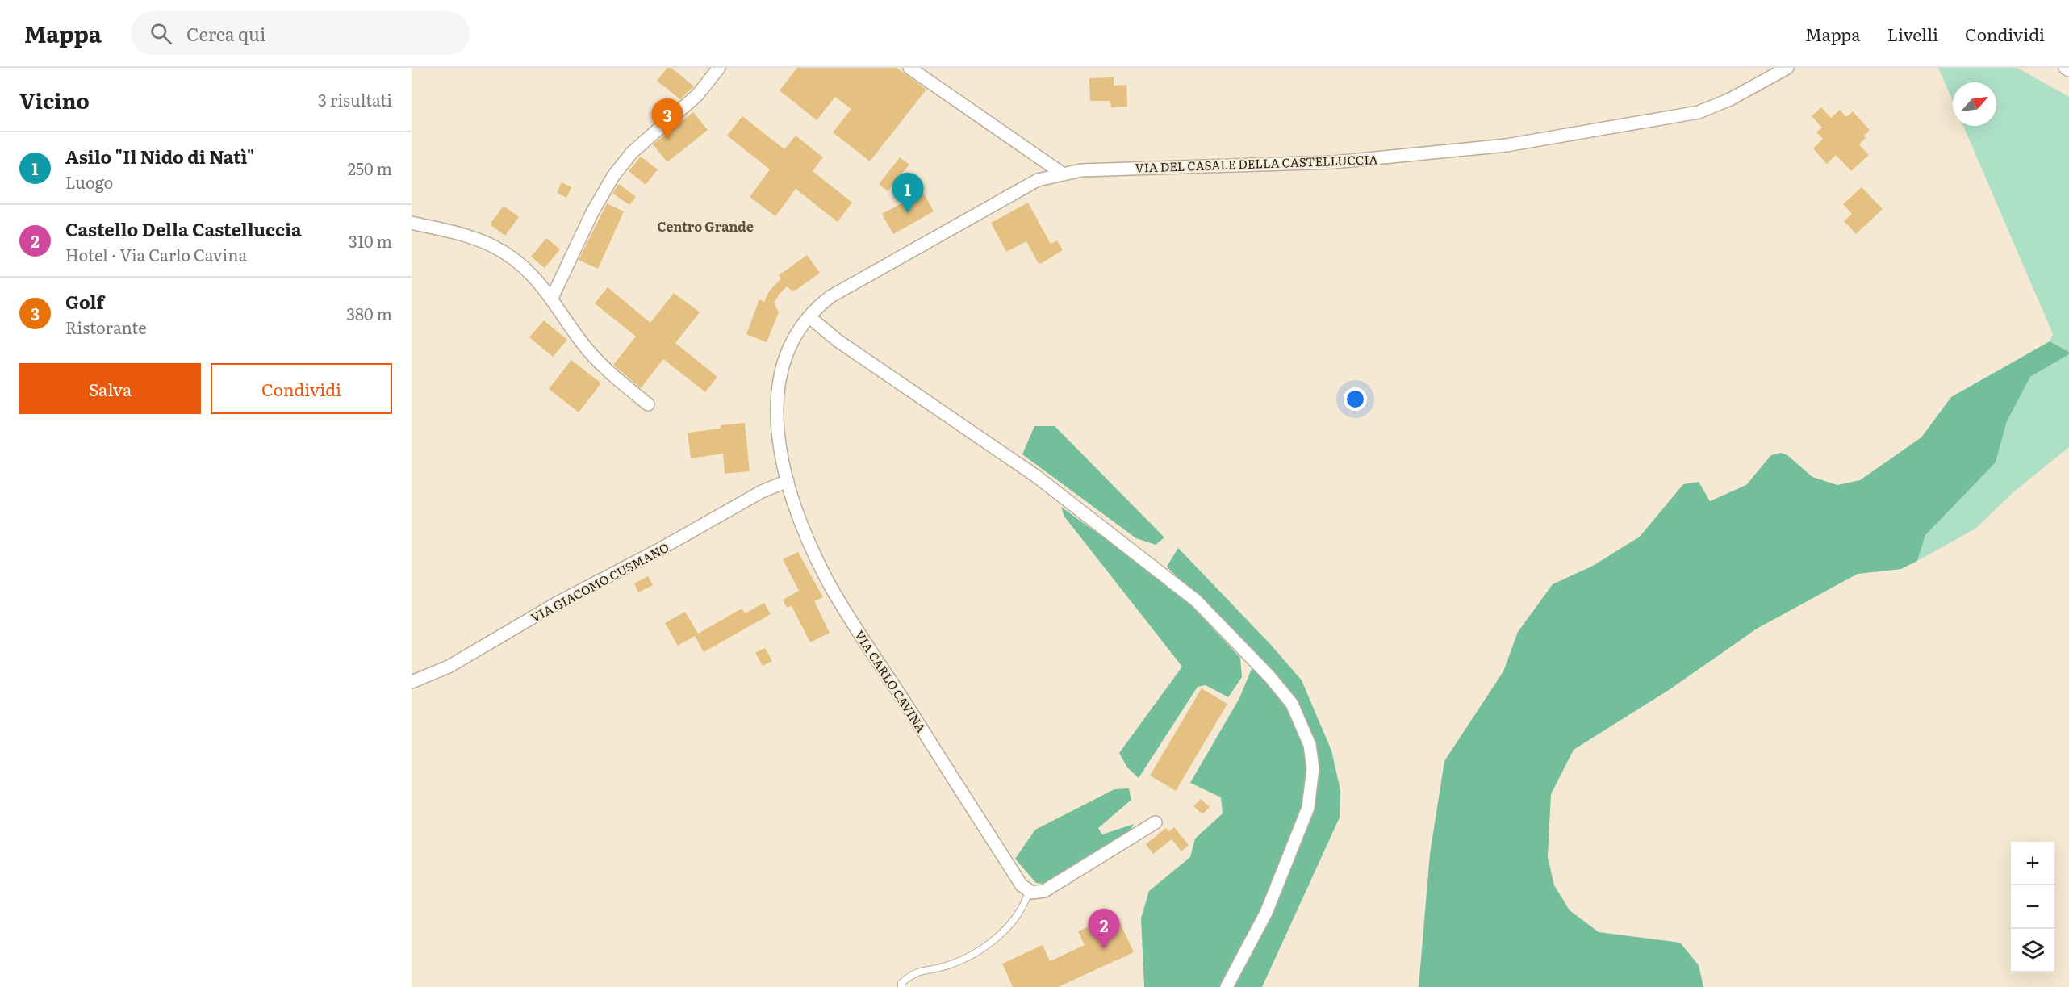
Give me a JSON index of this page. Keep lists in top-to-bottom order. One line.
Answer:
{"streets":{"street":["VIA DEL CASALE DELLA CASTELLUCCIA","VIA GIACOMO CUSMANO","VIA CARLO CAVINA"]},"crossings":[["VIA DEL CASALE DELLA CASTELLUCCIA","VIA CARLO CAVINA"],["VIA GIACOMO CUSMANO","VIA CARLO CAVINA"]],"districts":["Centro Grande"],"north":"top right","page":{"header":"Mappa","search":"Cerca qui","nav":["Mappa","Livelli","Condividi"],"heading":["Vicino","3 risultati"],"pins":["3","1","2"],"list":[{"mark":"1","name":"Asilo \"Il Nido di Natì\"","note":"Luogo","value":"250 m"},{"mark":"2","name":"Castello Della Castelluccia","note":"Hotel · Via Carlo Cavina","value":"310 m"},{"mark":"3","name":"Golf","note":"Ristorante","value":"380 m"}],"buttons":["Salva","Condividi"],"map_buttons":["+","−"]}}
